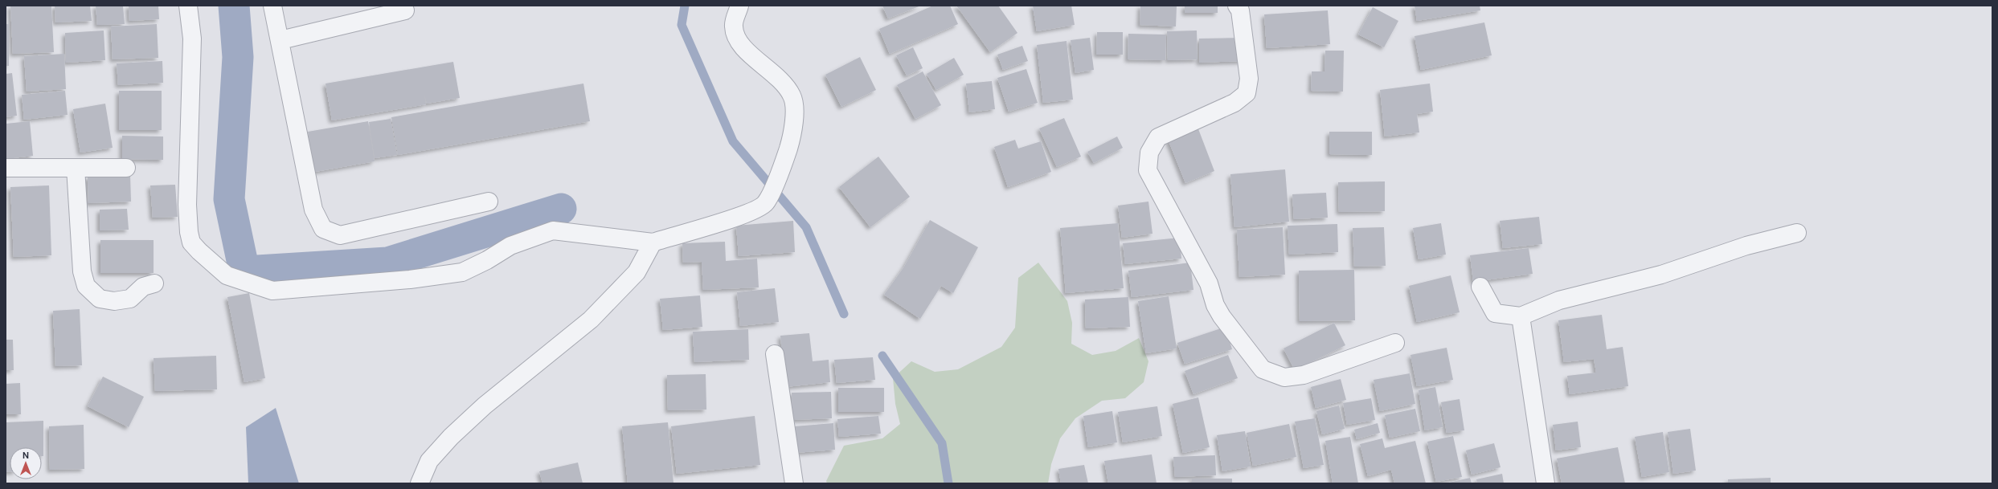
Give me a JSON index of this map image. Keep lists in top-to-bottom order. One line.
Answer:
{"north":"top"}
